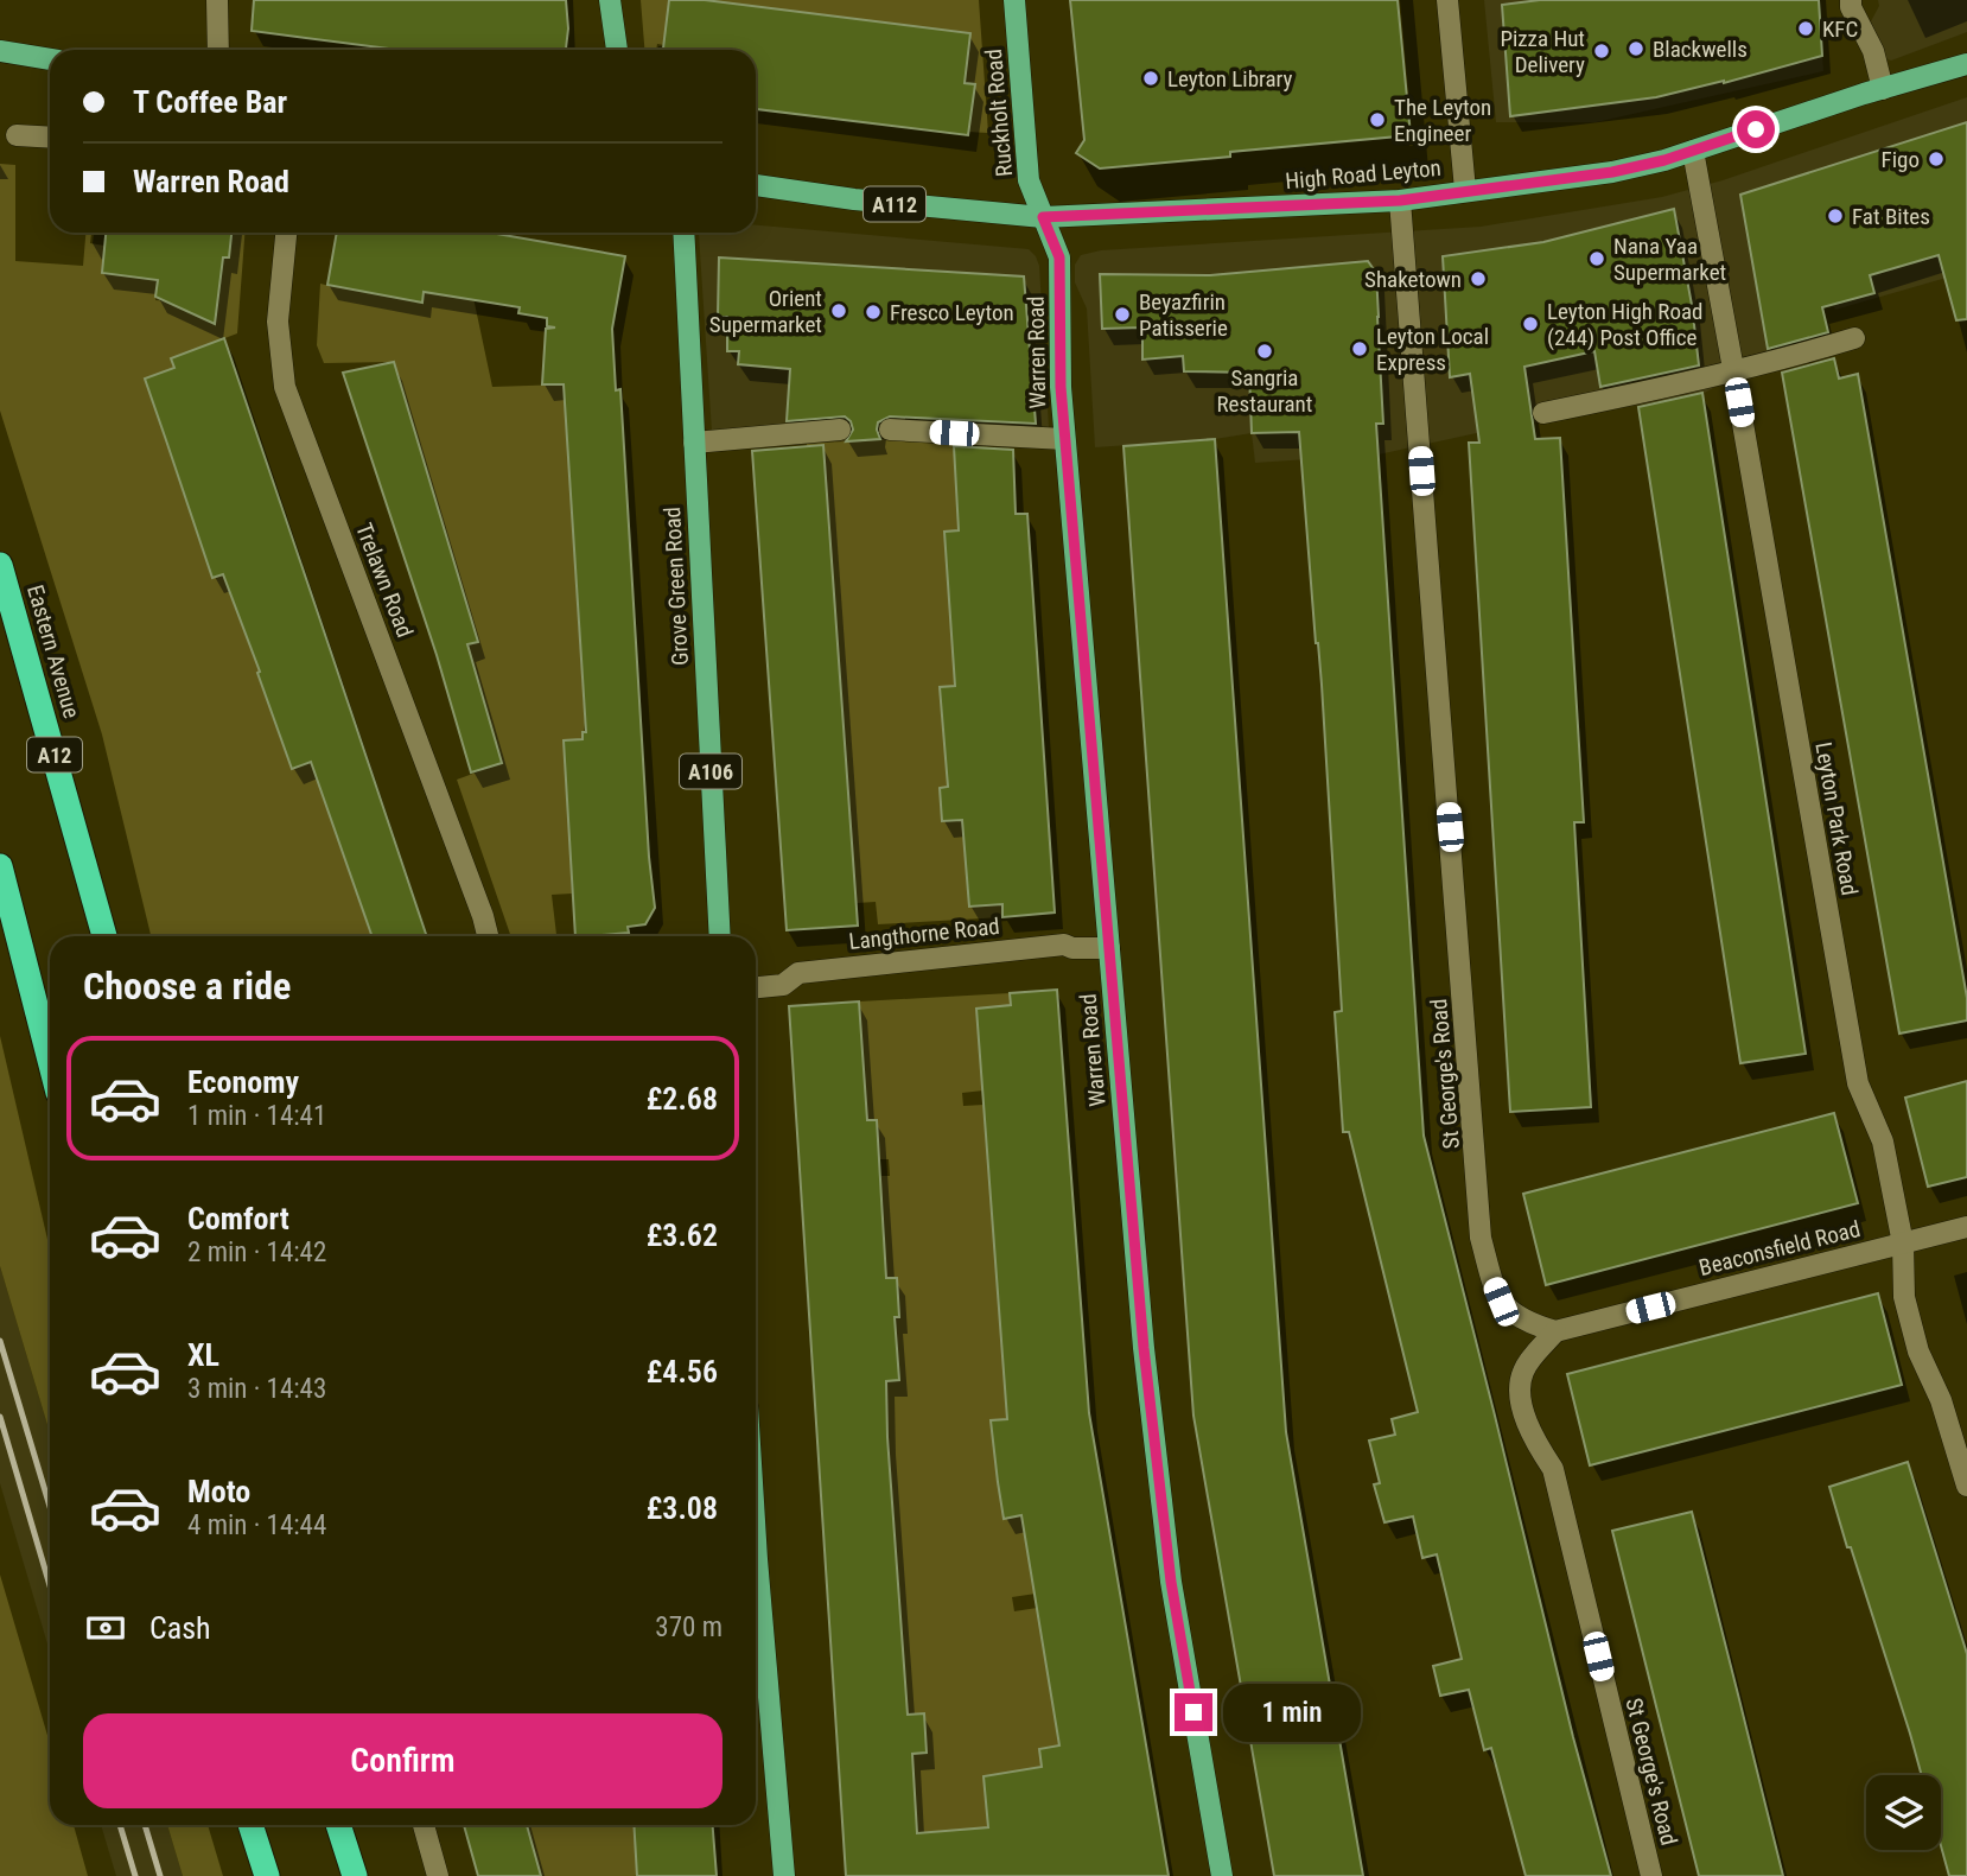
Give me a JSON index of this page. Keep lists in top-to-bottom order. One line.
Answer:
{"streets":{"highway":["Eastern Avenue","A12"],"main road":["Ruckholt Road","High Road Leyton","A112","Warren Road","Grove Green Road","A106"],"street":["Trelawn Road","Leyton Park Road","Langthorne Road","St George's Road","Beaconsfield Road"]},"crossings":[["Ruckholt Road","High Road Leyton"],["Ruckholt Road","Warren Road"],["High Road Leyton","Warren Road"],["High Road Leyton","Leyton Park Road"],["High Road Leyton","St George's Road"],["Warren Road","Langthorne Road"],["Leyton Park Road","Beaconsfield Road"],["St George's Road","Beaconsfield Road"]],"places":["KFC","Blackwells","Pizza Hut Delivery","Leyton Library","The Leyton Engineer","Figo","Fat Bites","Nana Yaa Supermarket","Shaketown","Orient Supermarket","Fresco Leyton","Beyazfirin Patisserie","Leyton High Road (244) Post Office","Leyton Local Express","Sangria Restaurant"],"page":{"banner":["T Coffee Bar","Warren Road"],"heading":"Choose a ride","list":[{"name":"Economy","note":"1 min · 14:41","value":"£2.68"},{"name":"Comfort","note":"2 min · 14:42","value":"£3.62"},{"name":"XL","note":"3 min · 14:43","value":"£4.56"},{"name":"Moto","note":"4 min · 14:44","value":"£3.08"}],"pay":["Cash","370 m"],"bubble":"1 min","buttons":"Confirm"}}
